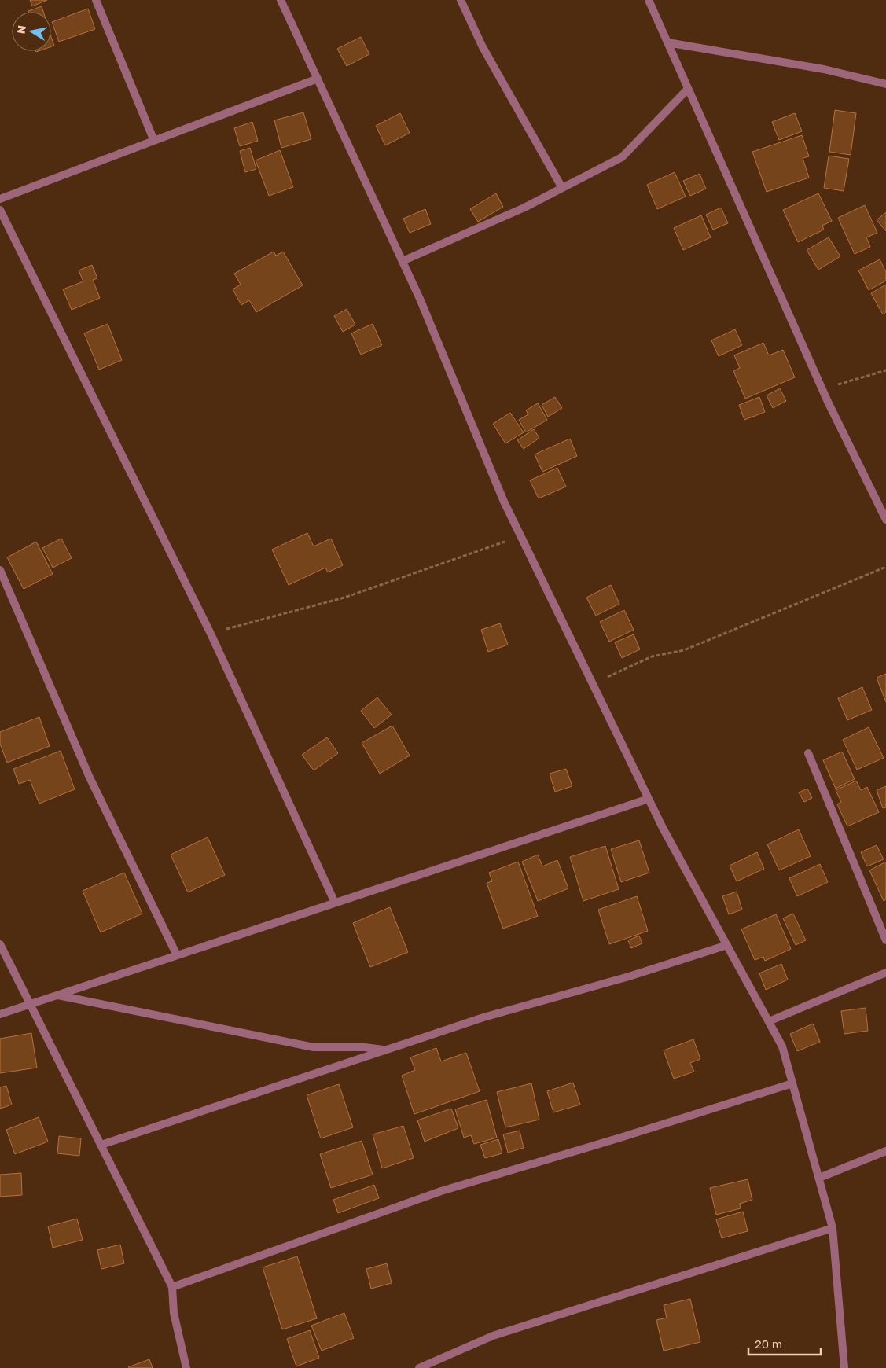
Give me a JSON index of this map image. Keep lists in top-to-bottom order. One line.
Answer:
{"scale_bar":"20 m","north":"left"}
